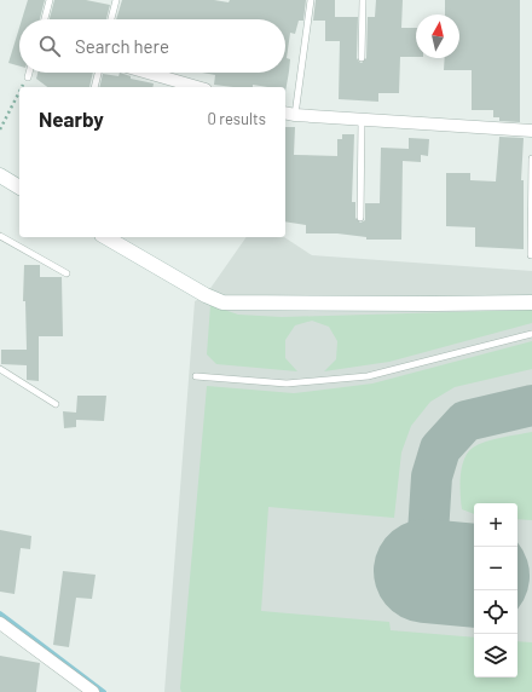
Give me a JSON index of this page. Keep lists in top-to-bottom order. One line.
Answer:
{"north":"top","page":{"search":"Search here","heading":["Nearby","0 results"],"map_buttons":["+","−"]}}
